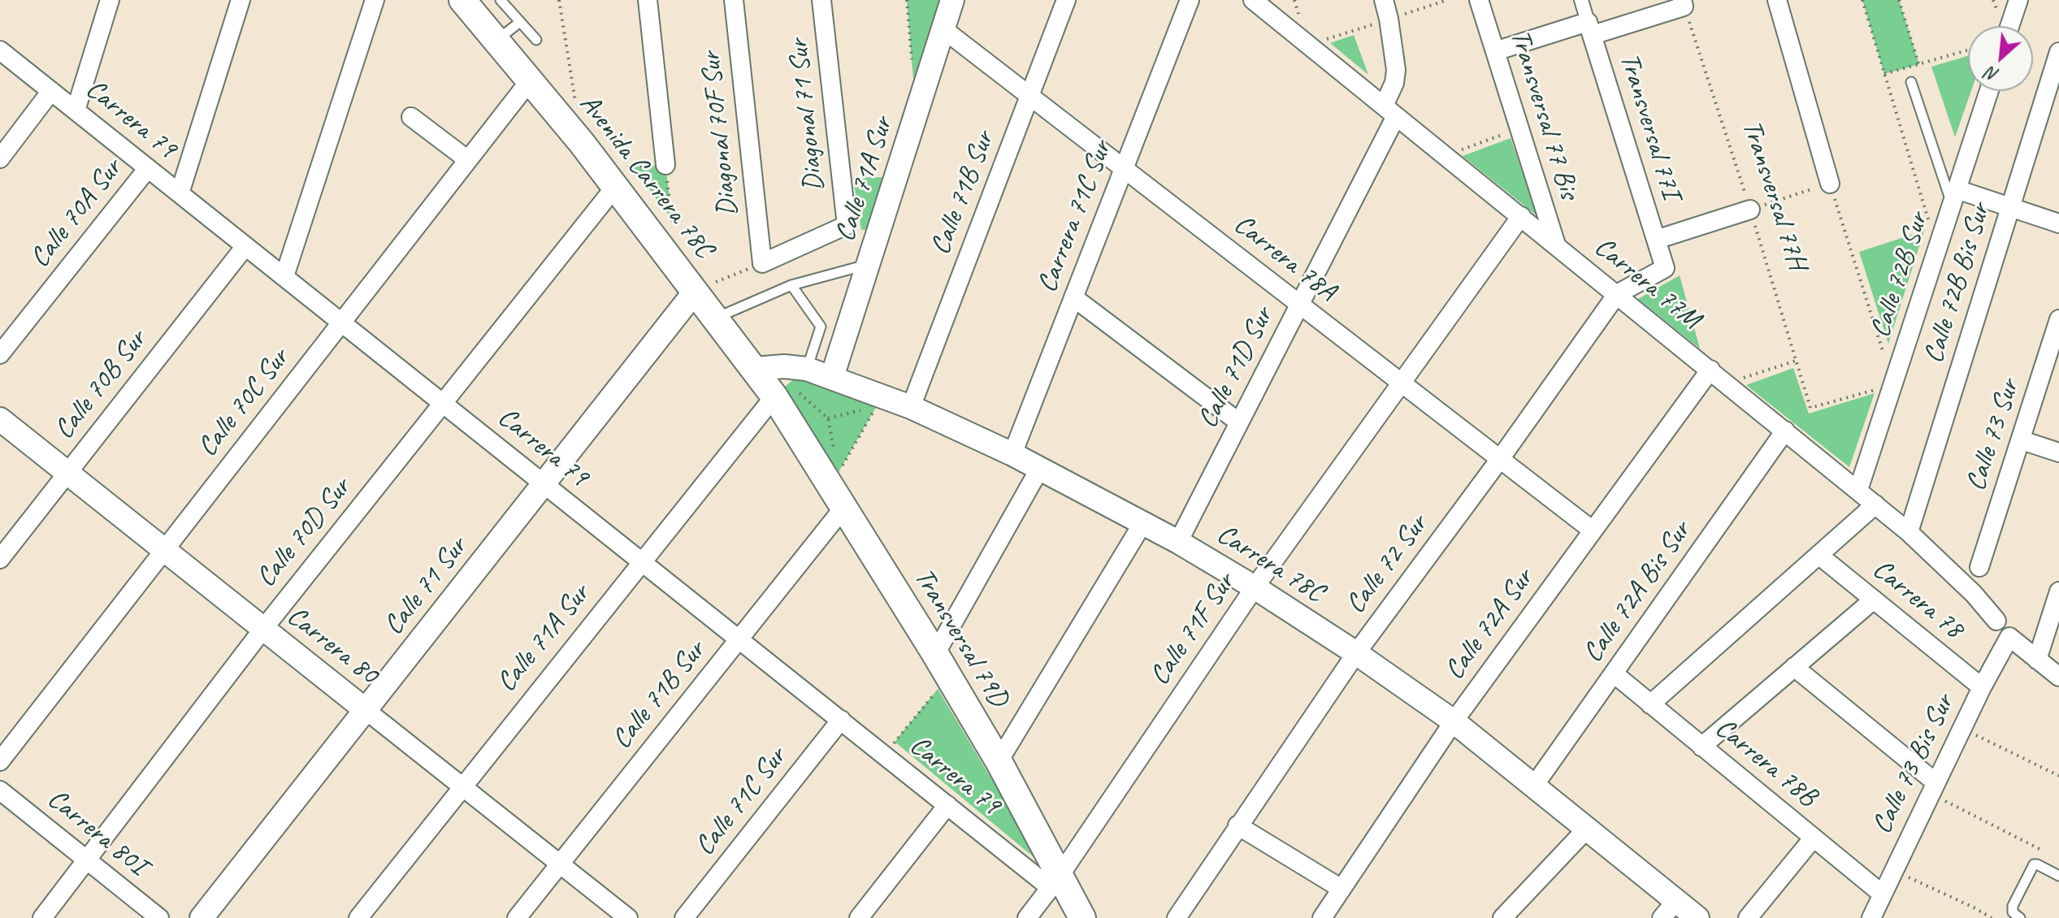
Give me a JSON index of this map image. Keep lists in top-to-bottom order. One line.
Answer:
{"streets":{"main road":["Avenida Carrera 78C","Transversal 79D"],"street":["Transversal 77 Bis","Diagonal 71 Sur","Carrera 79","Transversal 77I","Diagonal 70F Sur","Calle 71A Sur","Calle 71B Sur","Calle 70A Sur","Carrera 71C Sur","Carrera 78A","Calle 72B Sur","Carrera 77M","Calle 72B Bis Sur","Calle 71D Sur","Calle 70B Sur","Calle 70C Sur","Calle 73 Sur","Calle 70D Sur","Carrera 78C","Calle 72 Sur","Calle 71 Sur","Calle 72A Bis Sur","Carrera 78","Calle 72A Sur","Calle 71F Sur","Carrera 80","Carrera 78B","Calle 73 Bis Sur","Calle 71C Sur","Carrera 80I"],"path":["Transversal 77H"]},"crossings":[["Transversal 77 Bis","Carrera 77M"],["Diagonal 71 Sur","Diagonal 70F Sur"],["Carrera 79","Calle 71A Sur"],["Carrera 79","Calle 71B Sur"],["Carrera 79","Calle 70A Sur"],["Carrera 79","Calle 70B Sur"],["Carrera 79","Calle 70C Sur"],["Carrera 79","Calle 70D Sur"],["Carrera 79","Calle 71 Sur"],["Carrera 79","Calle 71F Sur"],["Carrera 79","Transversal 79D"],["Carrera 79","Calle 71C Sur"],["Transversal 77I","Calle 72 Sur"],["Avenida Carrera 78C","Calle 71A Sur"],["Avenida Carrera 78C","Calle 70C Sur"],["Avenida Carrera 78C","Calle 70D Sur"],["Avenida Carrera 78C","Carrera 78C"],["Avenida Carrera 78C","Calle 71 Sur"],["Avenida Carrera 78C","Transversal 79D"],["Calle 71A Sur","Carrera 78A"],["Calle 71A Sur","Carrera 78C"],["Calle 71A Sur","Transversal 79D"],["Calle 71A Sur","Carrera 80"],["Calle 71B Sur","Carrera 78A"],["Calle 71B Sur","Carrera 78C"],["Calle 71B Sur","Transversal 79D"],["Calle 71B Sur","Carrera 80"],["Transversal 77H","Calle 72B Sur"],["Carrera 71C Sur","Carrera 78A"],["Carrera 71C Sur","Carrera 78C"],["Carrera 78A","Calle 71D Sur"],["Carrera 78A","Calle 72 Sur"],["Carrera 78A","Calle 72A Sur"],["Carrera 78A","Calle 71F Sur"],["Calle 72B Sur","Carrera 77M"],["Carrera 77M","Calle 72B Bis Sur"],["Carrera 77M","Calle 71D Sur"],["Carrera 77M","Calle 72 Sur"],["Carrera 77M","Calle 72A Bis Sur"],["Carrera 77M","Calle 72A Sur"],["Carrera 77M","Calle 71F Sur"],["Calle 71D Sur","Carrera 78C"],["Calle 70B Sur","Carrera 80"],["Calle 70C Sur","Carrera 80"],["Calle 70D Sur","Carrera 80"],["Calle 70D Sur","Carrera 80I"],["Carrera 78C","Calle 72 Sur"],["Carrera 78C","Calle 72A Bis Sur"],["Carrera 78C","Calle 72A Sur"],["Carrera 78C","Calle 71F Sur"],["Calle 71 Sur","Carrera 80"],["Calle 72A Bis Sur","Carrera 78B"],["Carrera 78","Calle 73 Bis Sur"],["Calle 71F Sur","Transversal 79D"],["Carrera 78B","Calle 73 Bis Sur"]],"north":"bottom left"}
